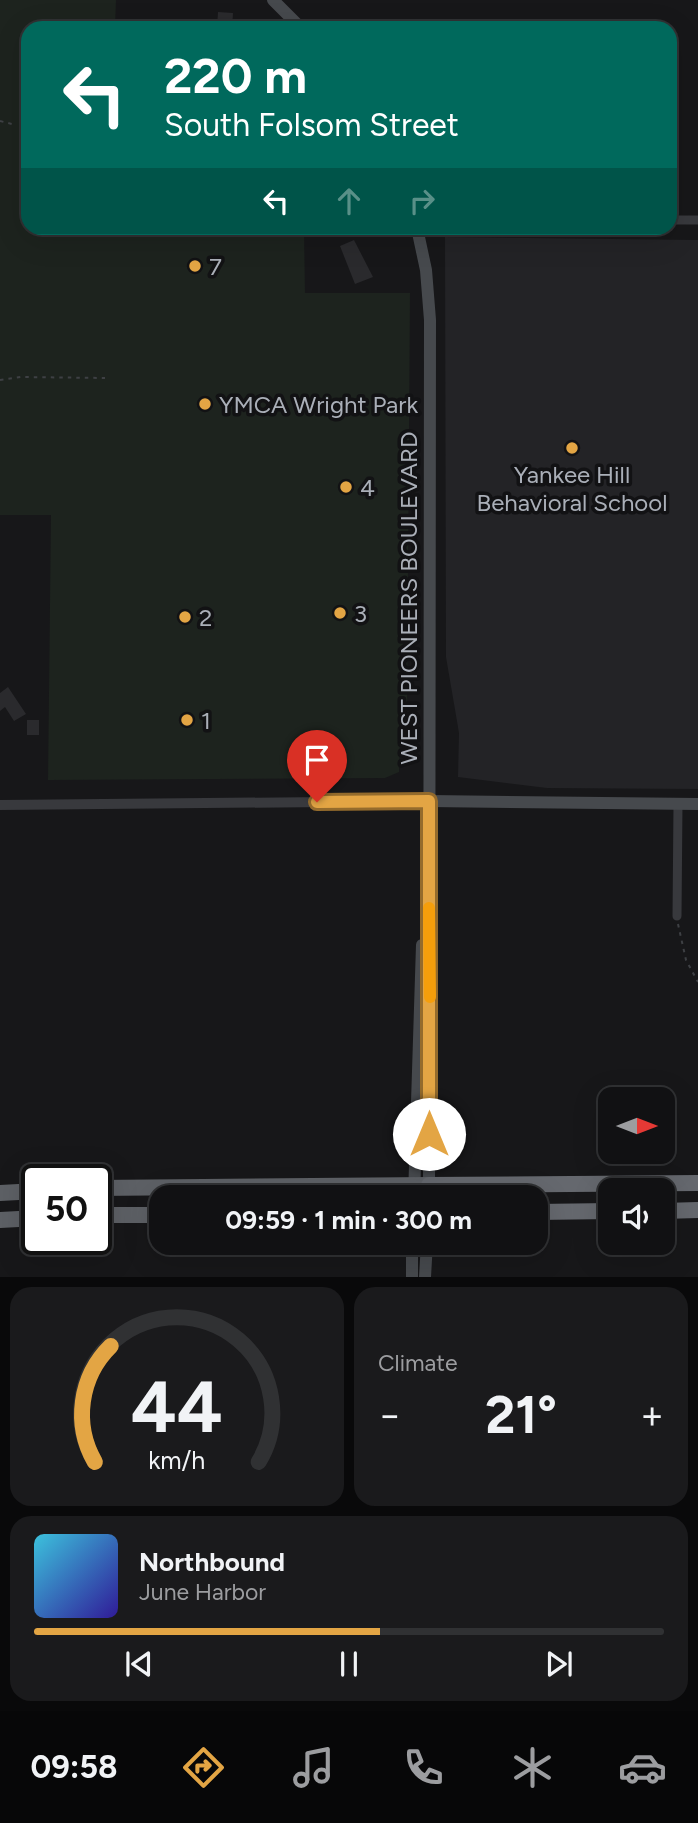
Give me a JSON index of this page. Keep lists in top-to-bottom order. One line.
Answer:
{"streets":{"main road":["WEST PIONEERS BOULEVARD"]},"places":["7","YMCA Wright Park","Yankee Hill Behavioral School","4","3","2","1"],"north":"right","page":{"turn":["220 m","South Folsom Street"],"limit":"50","trip":"09:59 · 1 min · 300 m","tile":"Climate","heat":["−","21°","+"],"song":["Northbound","June Harbor"],"tabs":"09:58","gauge":["44","km/h"]}}
